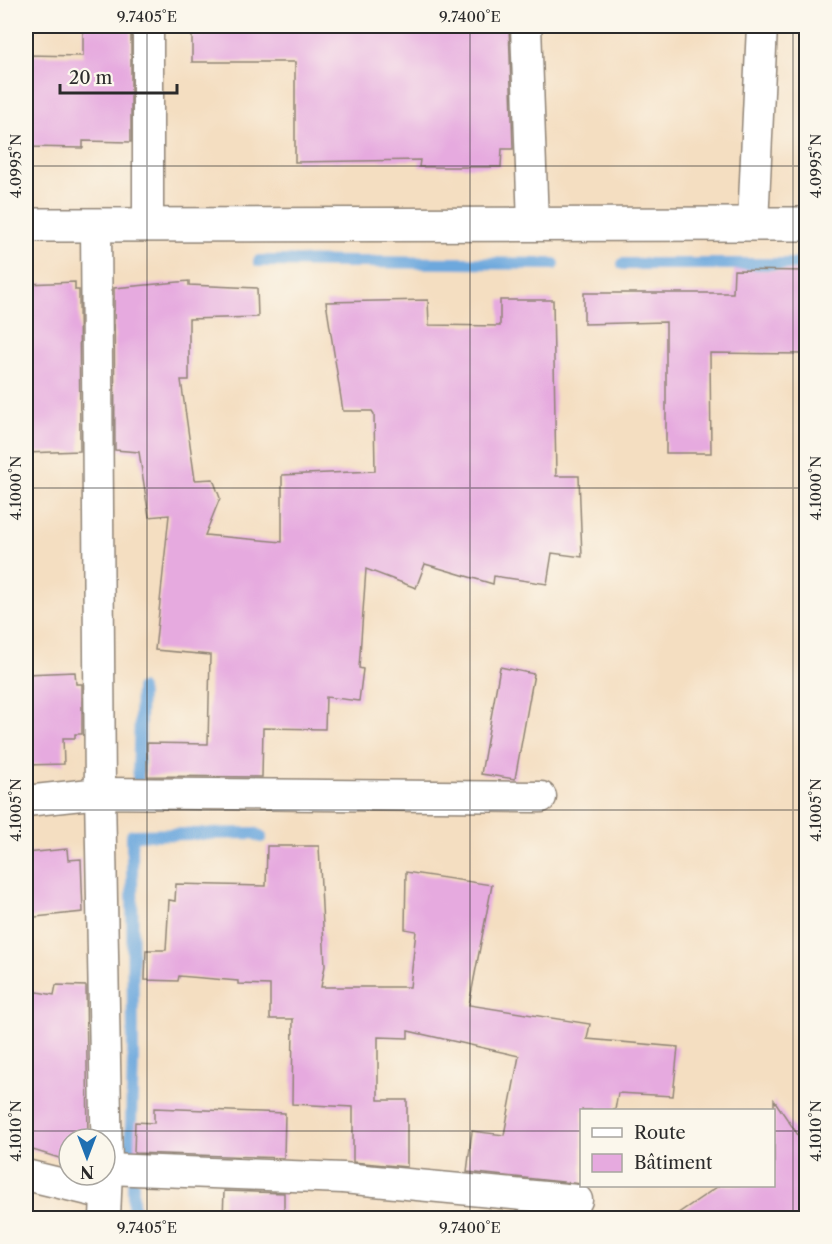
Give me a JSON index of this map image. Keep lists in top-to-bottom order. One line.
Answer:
{"legend":["Route","Bâtiment"],"scale_bar":"20 m","north":"bottom","coordinates":["9.7405°E","9.7400°E","4.0995°N","4.1000°N","4.1005°N","4.1010°N"]}
